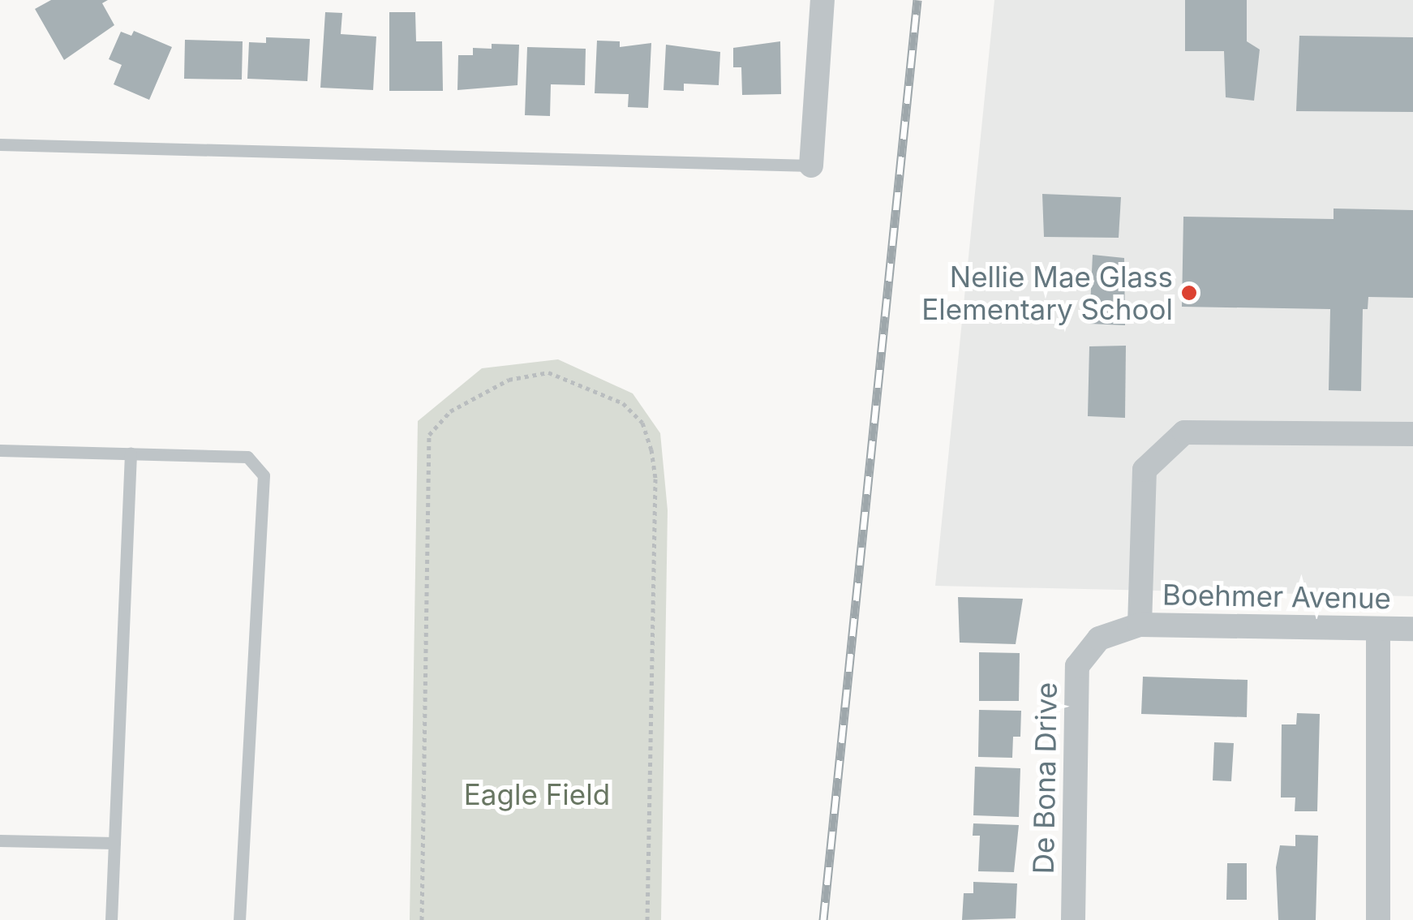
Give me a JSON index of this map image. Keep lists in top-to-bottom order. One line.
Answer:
{"streets":{"street":["Boehmer Avenue","De Bona Drive"]},"crossings":[["Boehmer Avenue","De Bona Drive"]],"parks":["Eagle Field"],"places":["Nellie Mae Glass Elementary School"]}
